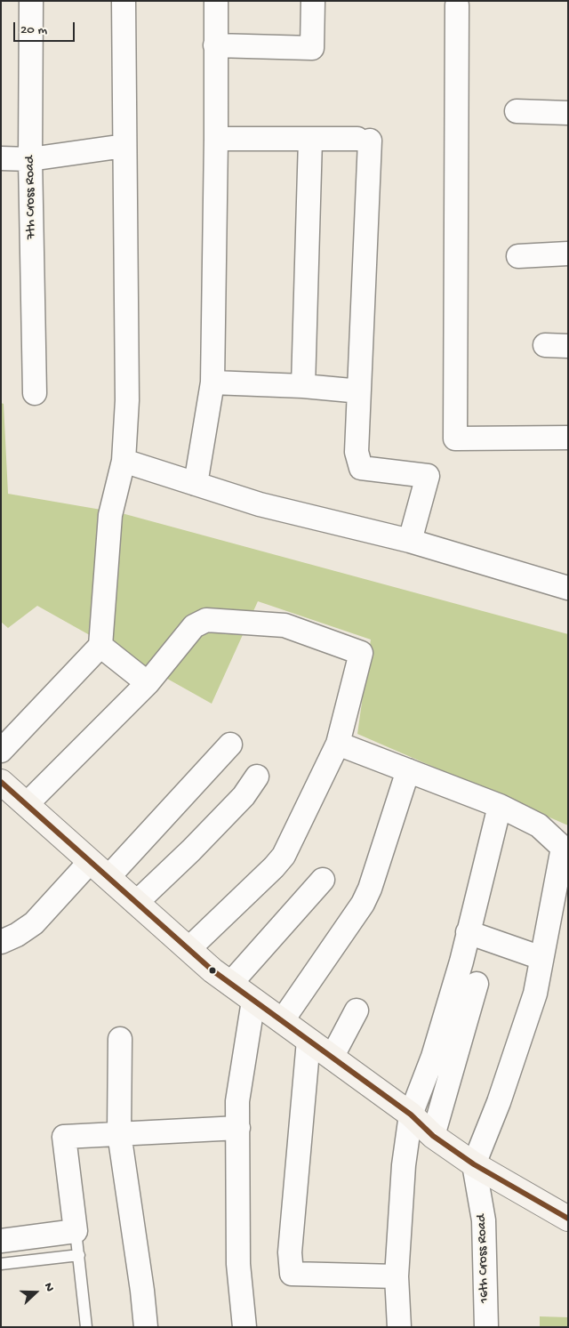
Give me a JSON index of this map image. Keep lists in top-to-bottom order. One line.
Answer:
{"streets":{"street":["7th Cross Road","16th Cross Road"]},"scale_bar":"20 m","north":"right"}
